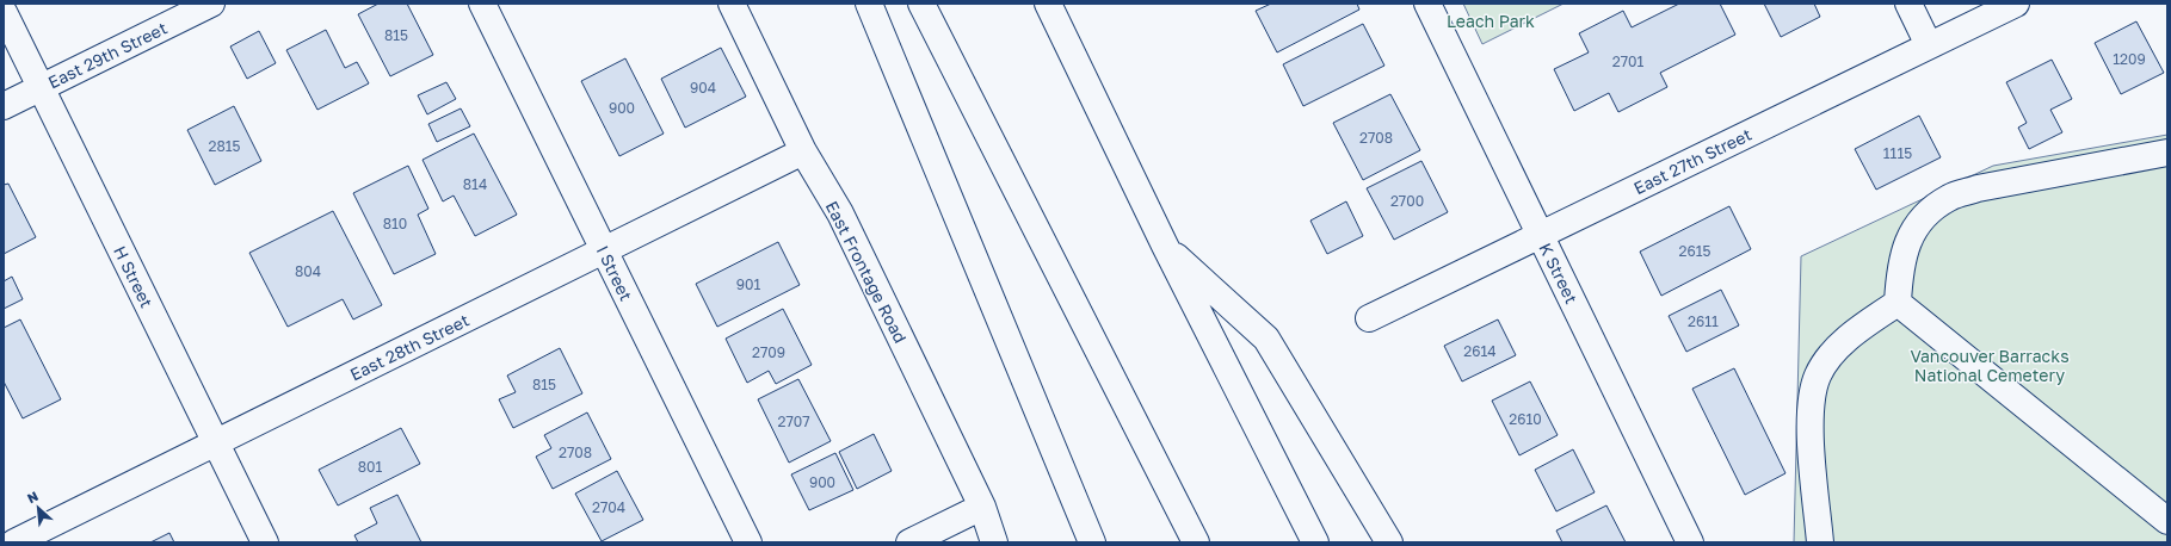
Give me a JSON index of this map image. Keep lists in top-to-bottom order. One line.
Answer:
{"streets":{"main road":["East 29th Street","East 27th Street","East Frontage Road","I Street","K Street","H Street","East 28th Street"]},"crossings":[["East 29th Street","H Street"],["East 27th Street","K Street"],["East Frontage Road","East 28th Street"],["I Street","East 28th Street"],["H Street","East 28th Street"]],"parks":["Leach Park","Vancouver Barracks National Cemetery"],"house_numbers":["815","1209","2701","904","900","2708","2815","1115","814","2700","810","2615","804","901","2611","2614","2709","815","2610","2707","2708","801","900","2704"],"north":"top left"}
